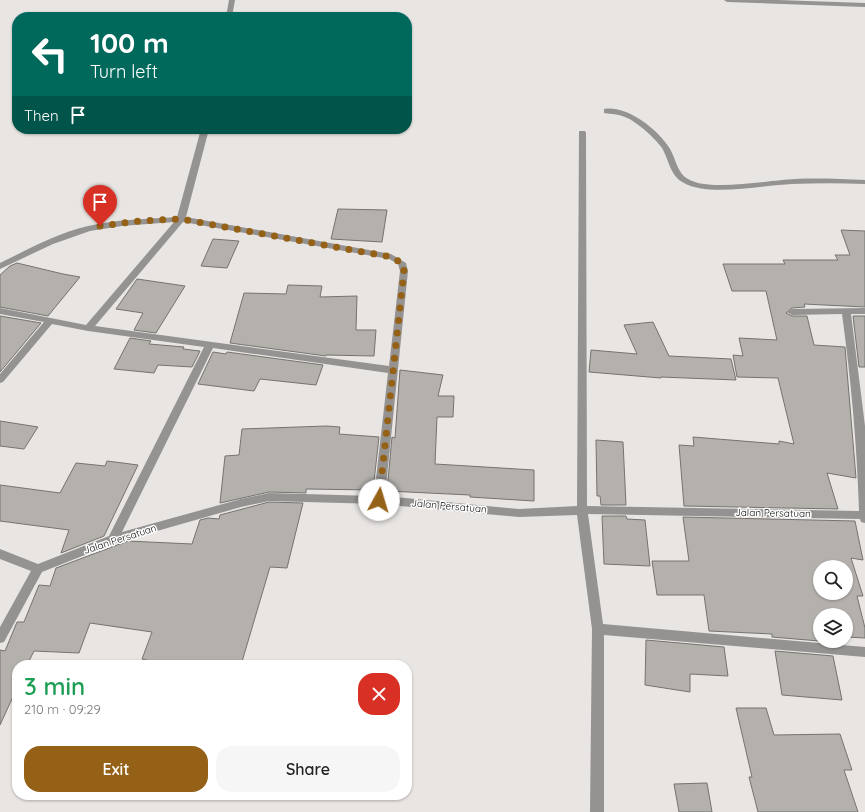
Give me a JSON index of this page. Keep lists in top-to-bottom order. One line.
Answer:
{"streets":{"street":["Jalan Persatuan"]},"page":{"turn":["100 m","Turn left"],"then":"Then","heading":["3 min","210 m · 09:29"],"buttons":["Exit","Share"]}}
